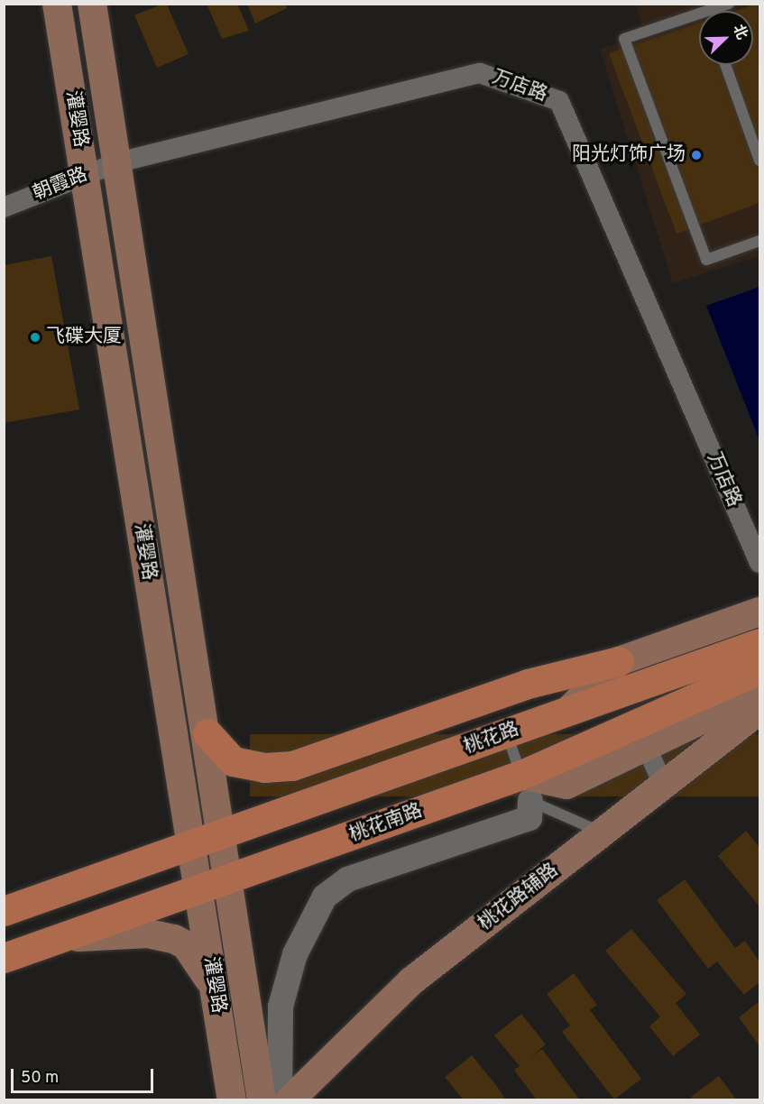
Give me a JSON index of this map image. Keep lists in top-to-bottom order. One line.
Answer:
{"streets":{"main road":["灌婴路","桃花路","桃花南路","桃花路辅路"],"street":["万店路","朝霞路"]},"crossings":[["万店路","灌婴路"],["万店路","朝霞路"],["灌婴路","朝霞路"],["灌婴路","桃花路"],["灌婴路","桃花南路"]],"places":["阳光灯饰广场","飞碟大厦"],"scale_bar":"50 m","north":"top right"}
